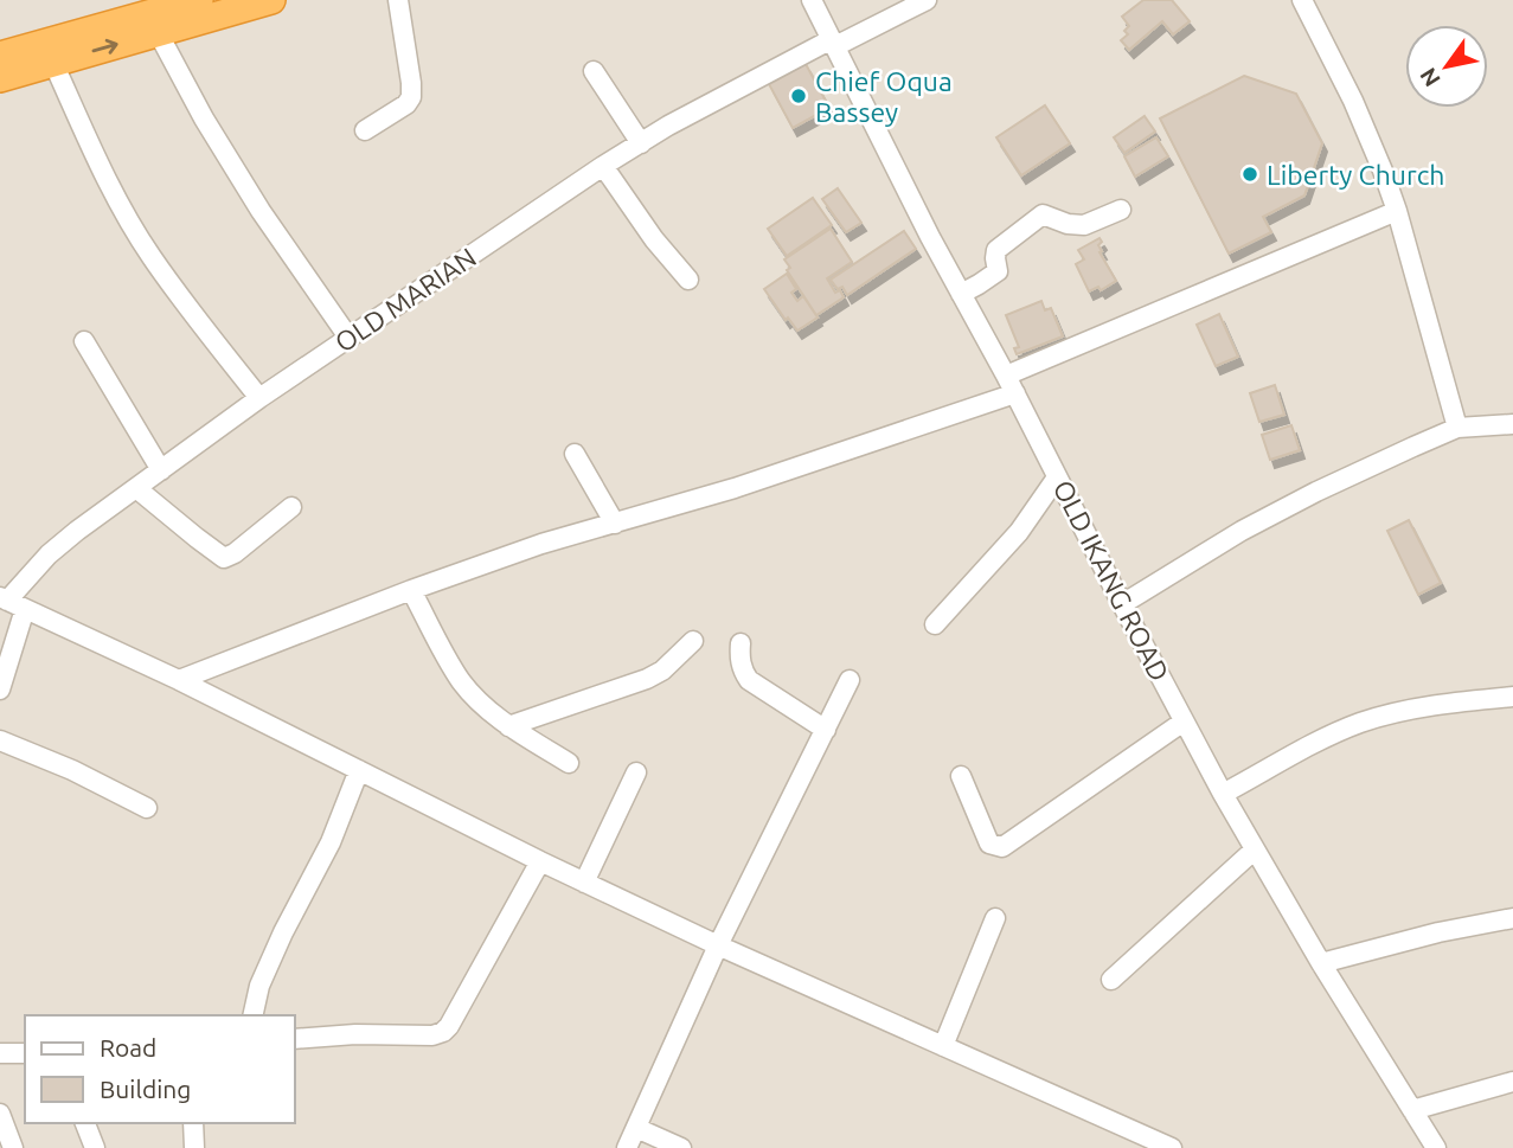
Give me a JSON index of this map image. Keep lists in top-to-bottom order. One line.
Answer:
{"streets":{"street":["OLD MARIAN","OLD IKANG ROAD"]},"crossings":[["OLD MARIAN","OLD IKANG ROAD"]],"places":["Chief Oqua Bassey","Liberty Church"],"legend":["Road","Building"],"north":"bottom left"}
